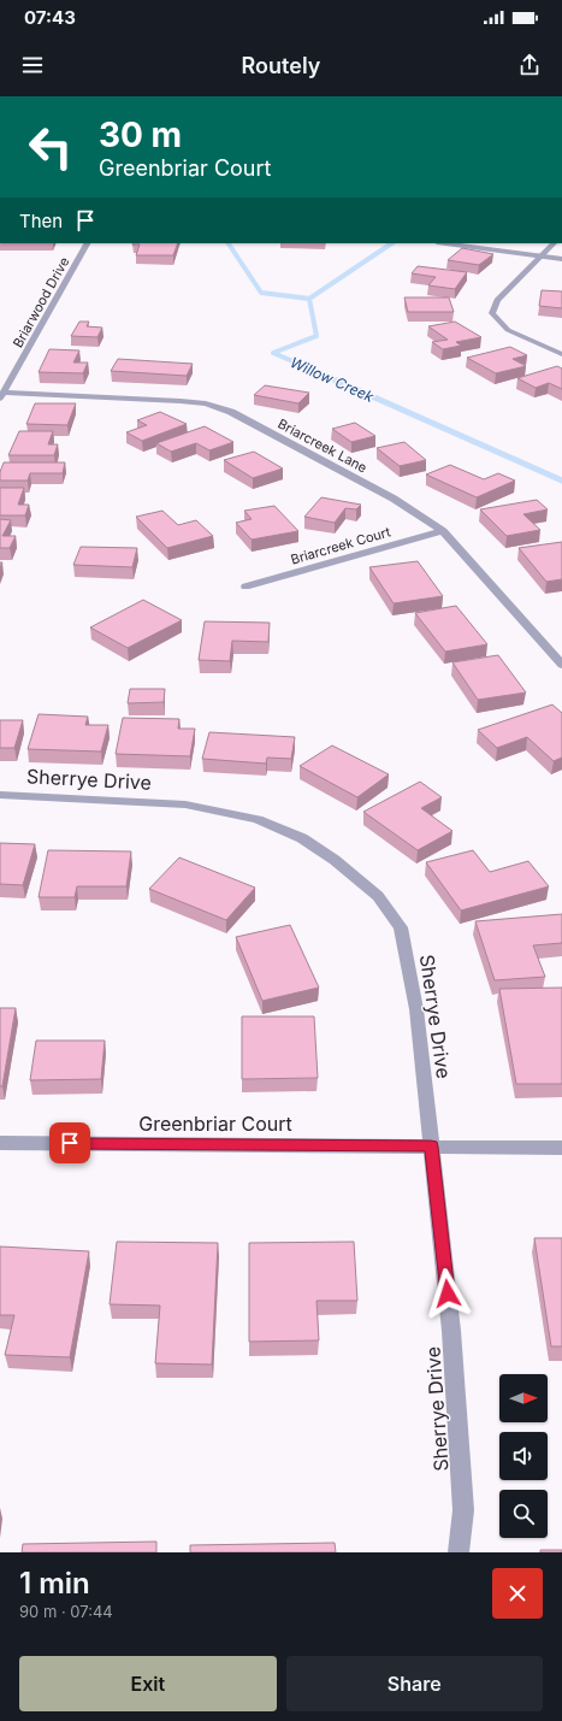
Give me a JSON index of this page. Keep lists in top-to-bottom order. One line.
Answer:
{"streets":{"street":["Briarwood Drive","Briarcreek Lane","Briarcreek Court","Sherrye Drive","Greenbriar Court"]},"crossings":[["Briarwood Drive","Briarcreek Lane"],["Briarcreek Lane","Briarcreek Court"],["Sherrye Drive","Greenbriar Court"]],"water":["Willow Creek"],"north":"right","page":{"status":"07:43","header":"Routely","turn":["30 m","Greenbriar Court"],"then":"Then","heading":["1 min","90 m · 07:44"],"buttons":["Exit","Share"]}}
